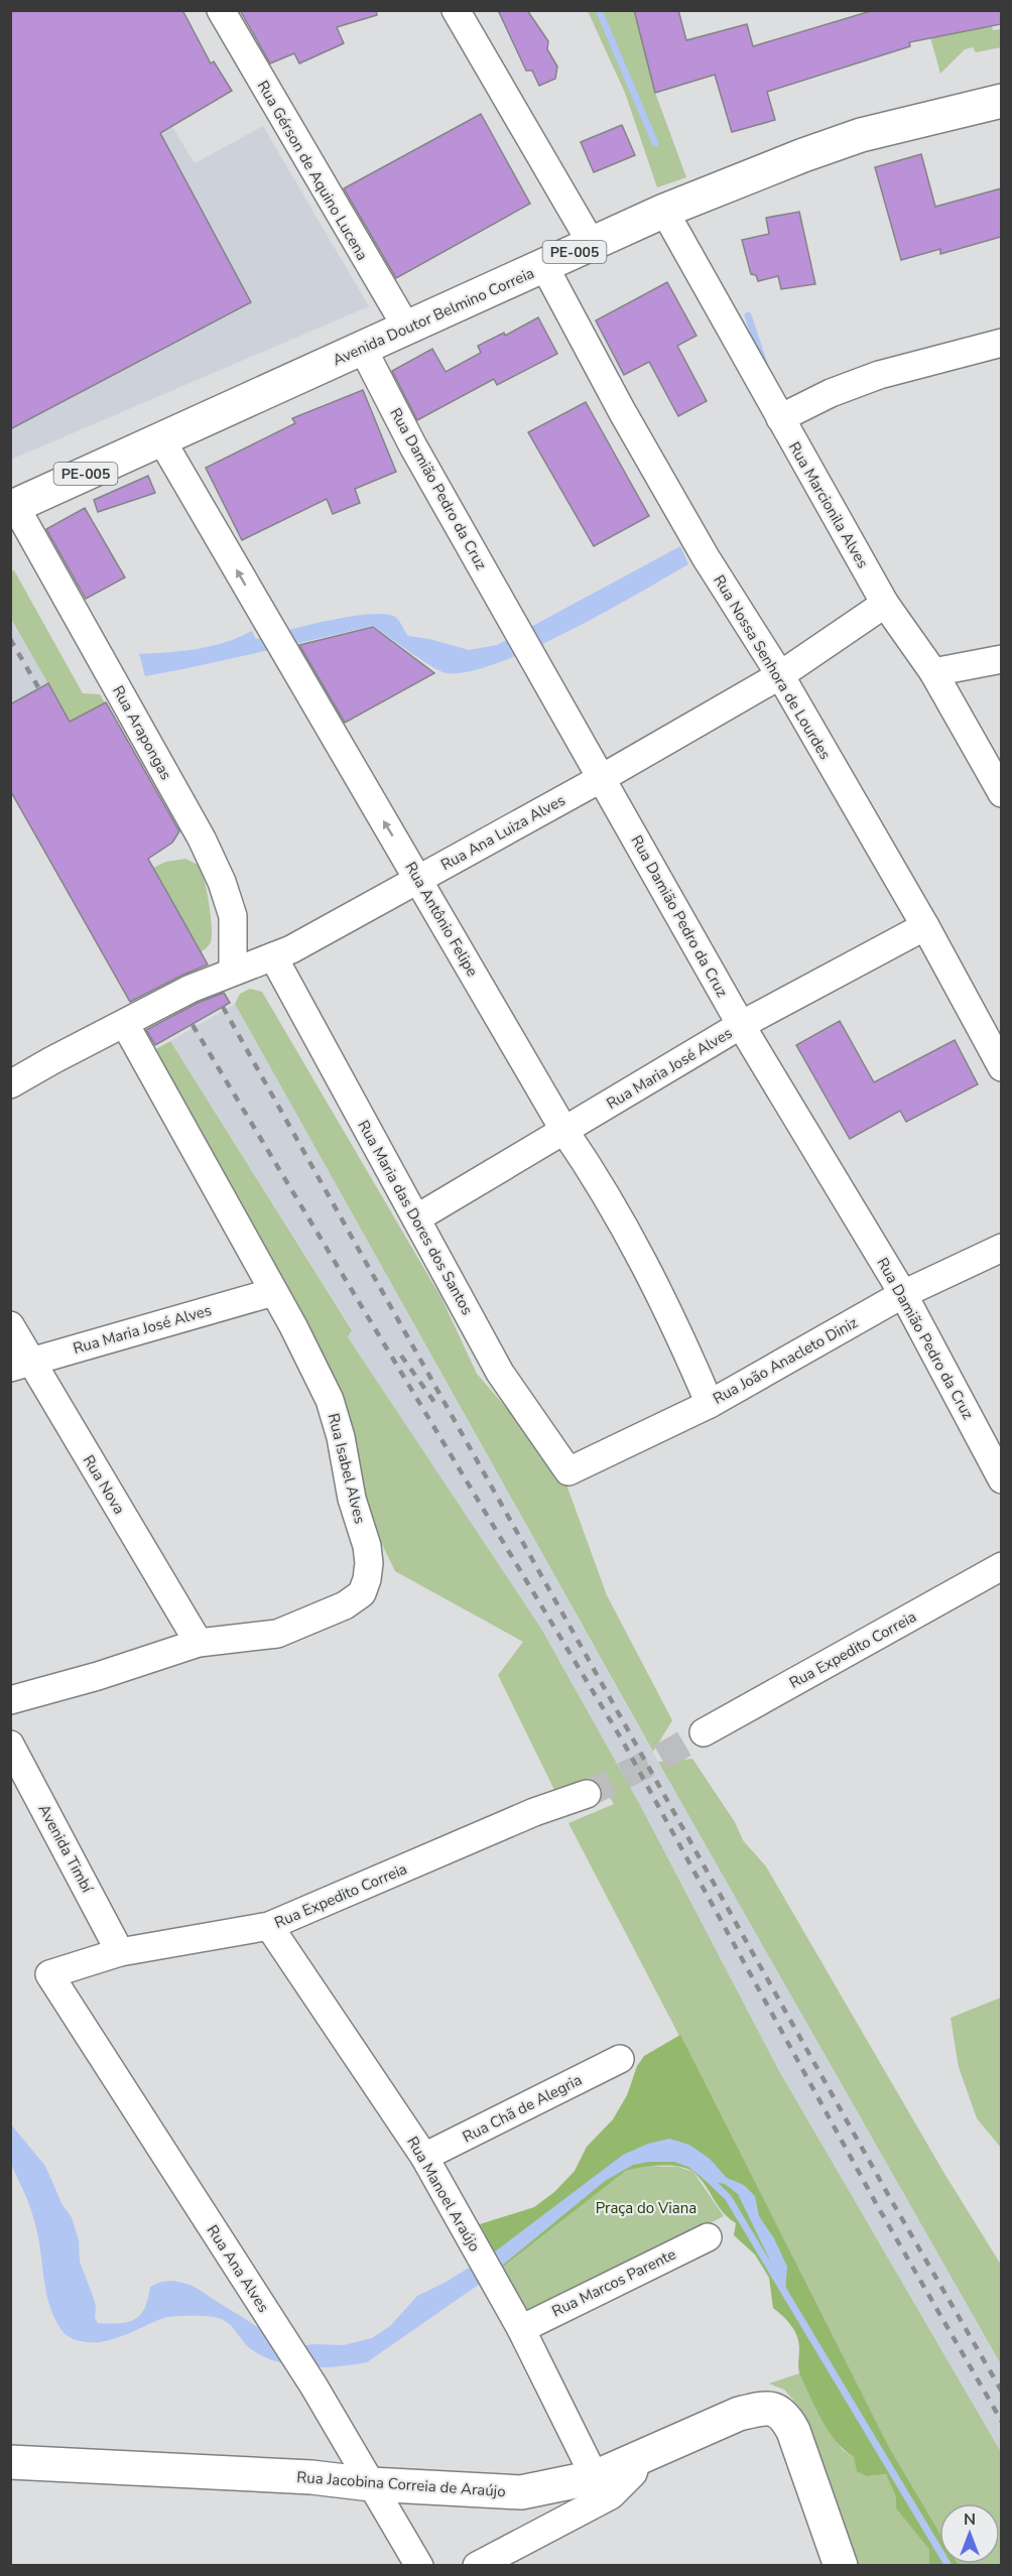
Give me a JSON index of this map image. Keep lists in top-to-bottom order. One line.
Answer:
{"streets":{"main road":["PE-005","Avenida Doutor Belmino Correia","Rua Jacobina Correia de Araújo"],"street":["Rua Gérson de Aquino Lucena","Rua Damião Pedro da Cruz","Rua Marcionila Alves","Rua Nossa Senhora de Lourdes","Rua Arapongas","Rua Ana Luiza Alves","Rua Antônio Felipe","Rua Maria José Alves","Rua Maria das Dores dos Santos","Rua João Anacleto Diniz","Rua Isabel Alves","Rua Nova","Rua Expedito Correia","Avenida Timbí","Rua Chã de Alegria","Rua Manoel Araújo","Rua Ana Alves","Rua Marcos Parente"]},"crossings":[["Rua Gérson de Aquino Lucena","Avenida Doutor Belmino Correia"],["Avenida Doutor Belmino Correia","Rua Damião Pedro da Cruz"],["Avenida Doutor Belmino Correia","Rua Marcionila Alves"],["Avenida Doutor Belmino Correia","Rua Nossa Senhora de Lourdes"],["Avenida Doutor Belmino Correia","Rua Arapongas"],["Avenida Doutor Belmino Correia","Rua Antônio Felipe"],["Rua Damião Pedro da Cruz","Rua Ana Luiza Alves"],["Rua Damião Pedro da Cruz","Rua Maria José Alves"],["Rua Damião Pedro da Cruz","Rua João Anacleto Diniz"],["Rua Marcionila Alves","Rua Ana Luiza Alves"],["Rua Nossa Senhora de Lourdes","Rua Ana Luiza Alves"],["Rua Nossa Senhora de Lourdes","Rua Maria José Alves"],["Rua Arapongas","Rua Ana Luiza Alves"],["Rua Ana Luiza Alves","Rua Antônio Felipe"],["Rua Ana Luiza Alves","Rua Maria das Dores dos Santos"],["Rua Ana Luiza Alves","Rua Isabel Alves"],["Rua Antônio Felipe","Rua Maria José Alves"],["Rua Antônio Felipe","Rua João Anacleto Diniz"],["Rua Maria José Alves","Rua Maria das Dores dos Santos"],["Rua Maria José Alves","Rua Isabel Alves"],["Rua Maria José Alves","Rua Nova"],["Rua Maria das Dores dos Santos","Rua João Anacleto Diniz"],["Rua Isabel Alves","Rua Nova"],["Rua Expedito Correia","Avenida Timbí"],["Rua Expedito Correia","Rua Manoel Araújo"],["Rua Expedito Correia","Rua Ana Alves"],["Rua Chã de Alegria","Rua Manoel Araújo"],["Rua Manoel Araújo","Rua Marcos Parente"],["Rua Manoel Araújo","Rua Jacobina Correia de Araújo"],["Rua Ana Alves","Rua Jacobina Correia de Araújo"]],"one_way":["Rua Antônio Felipe"],"parks":["Praça do Viana"],"north":"top"}
